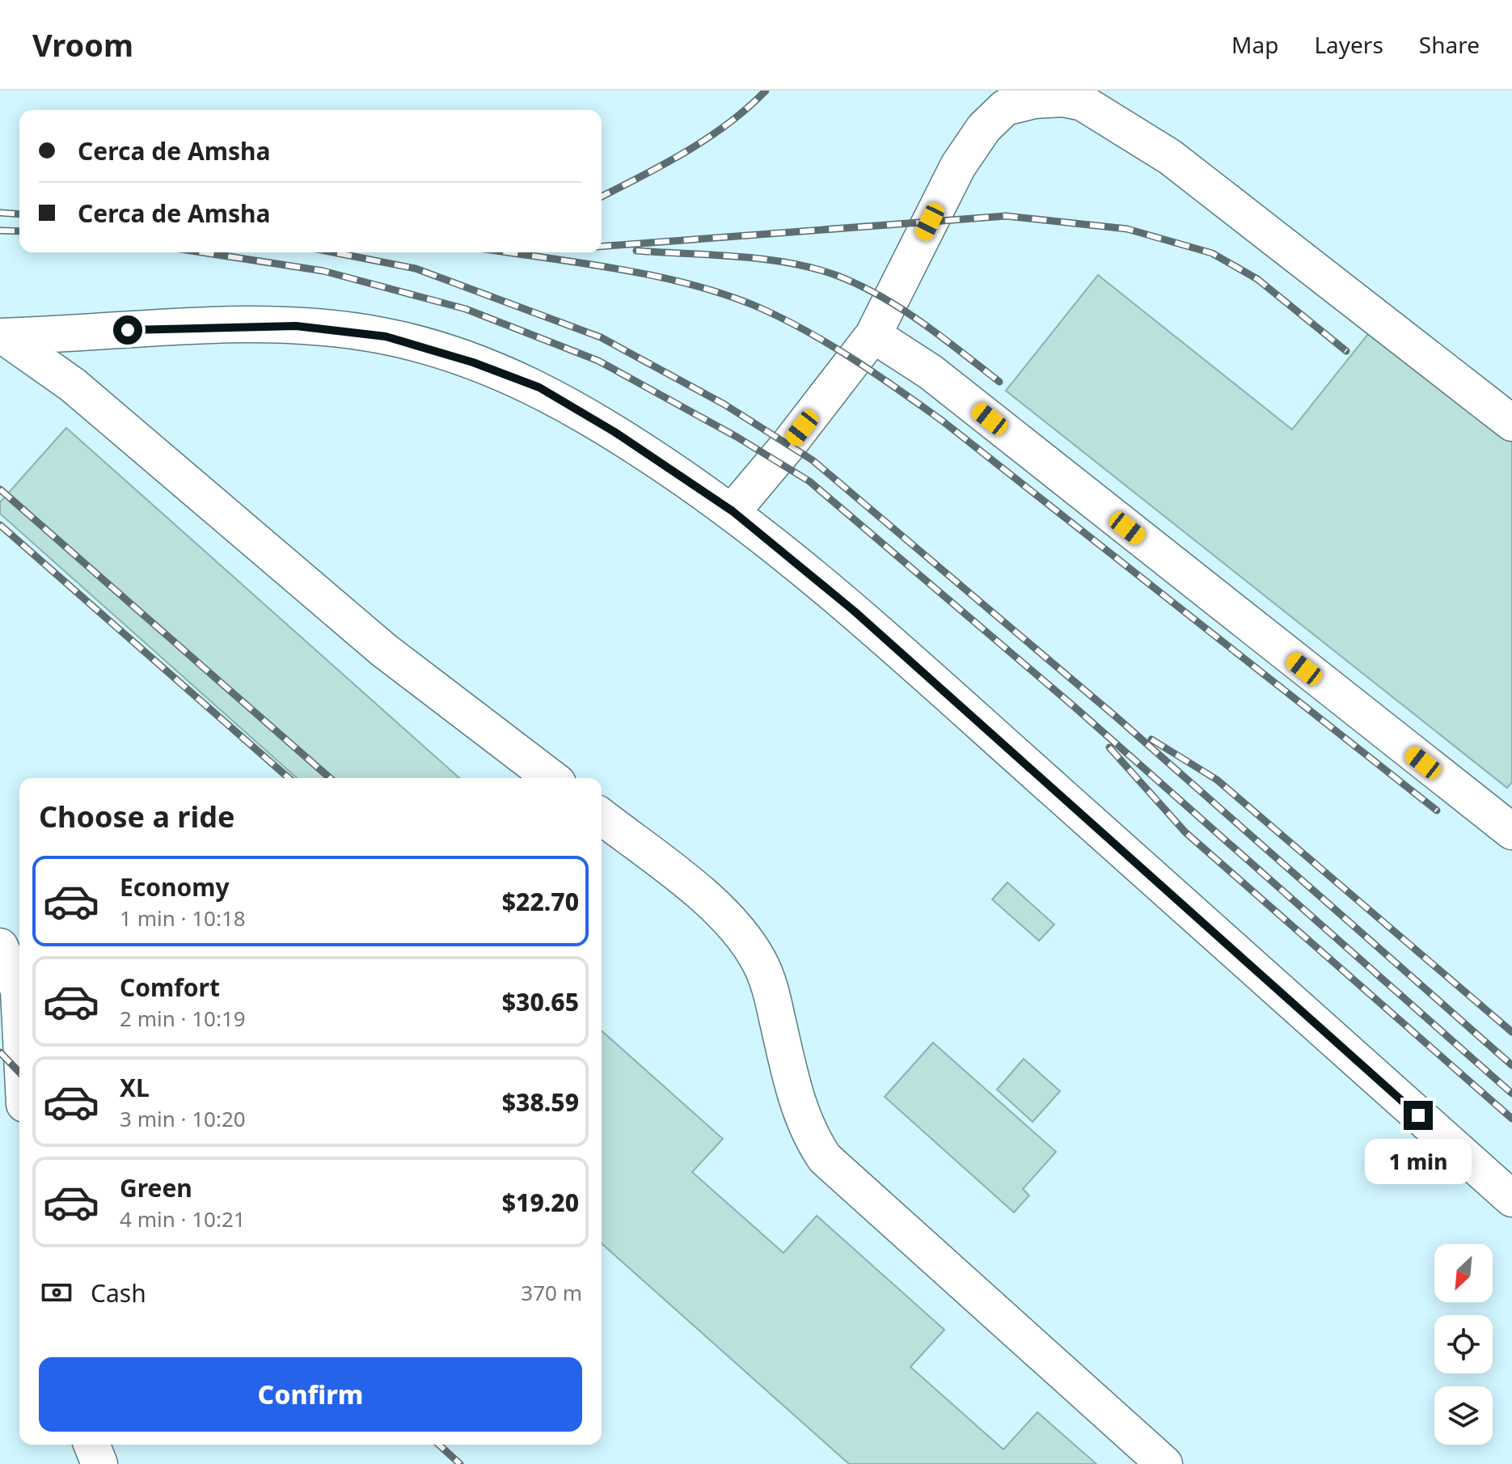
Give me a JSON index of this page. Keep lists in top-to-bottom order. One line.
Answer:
{"north":"bottom left","page":{"header":"Vroom","nav":["Map","Layers","Share"],"banner":["Cerca de Amsha","Cerca de Amsha"],"heading":"Choose a ride","list":[{"name":"Economy","note":"1 min · 10:18","value":"$22.70"},{"name":"Comfort","note":"2 min · 10:19","value":"$30.65"},{"name":"XL","note":"3 min · 10:20","value":"$38.59"},{"name":"Green","note":"4 min · 10:21","value":"$19.20"}],"bubble":"1 min","pay":["Cash","370 m"],"buttons":"Confirm"}}
